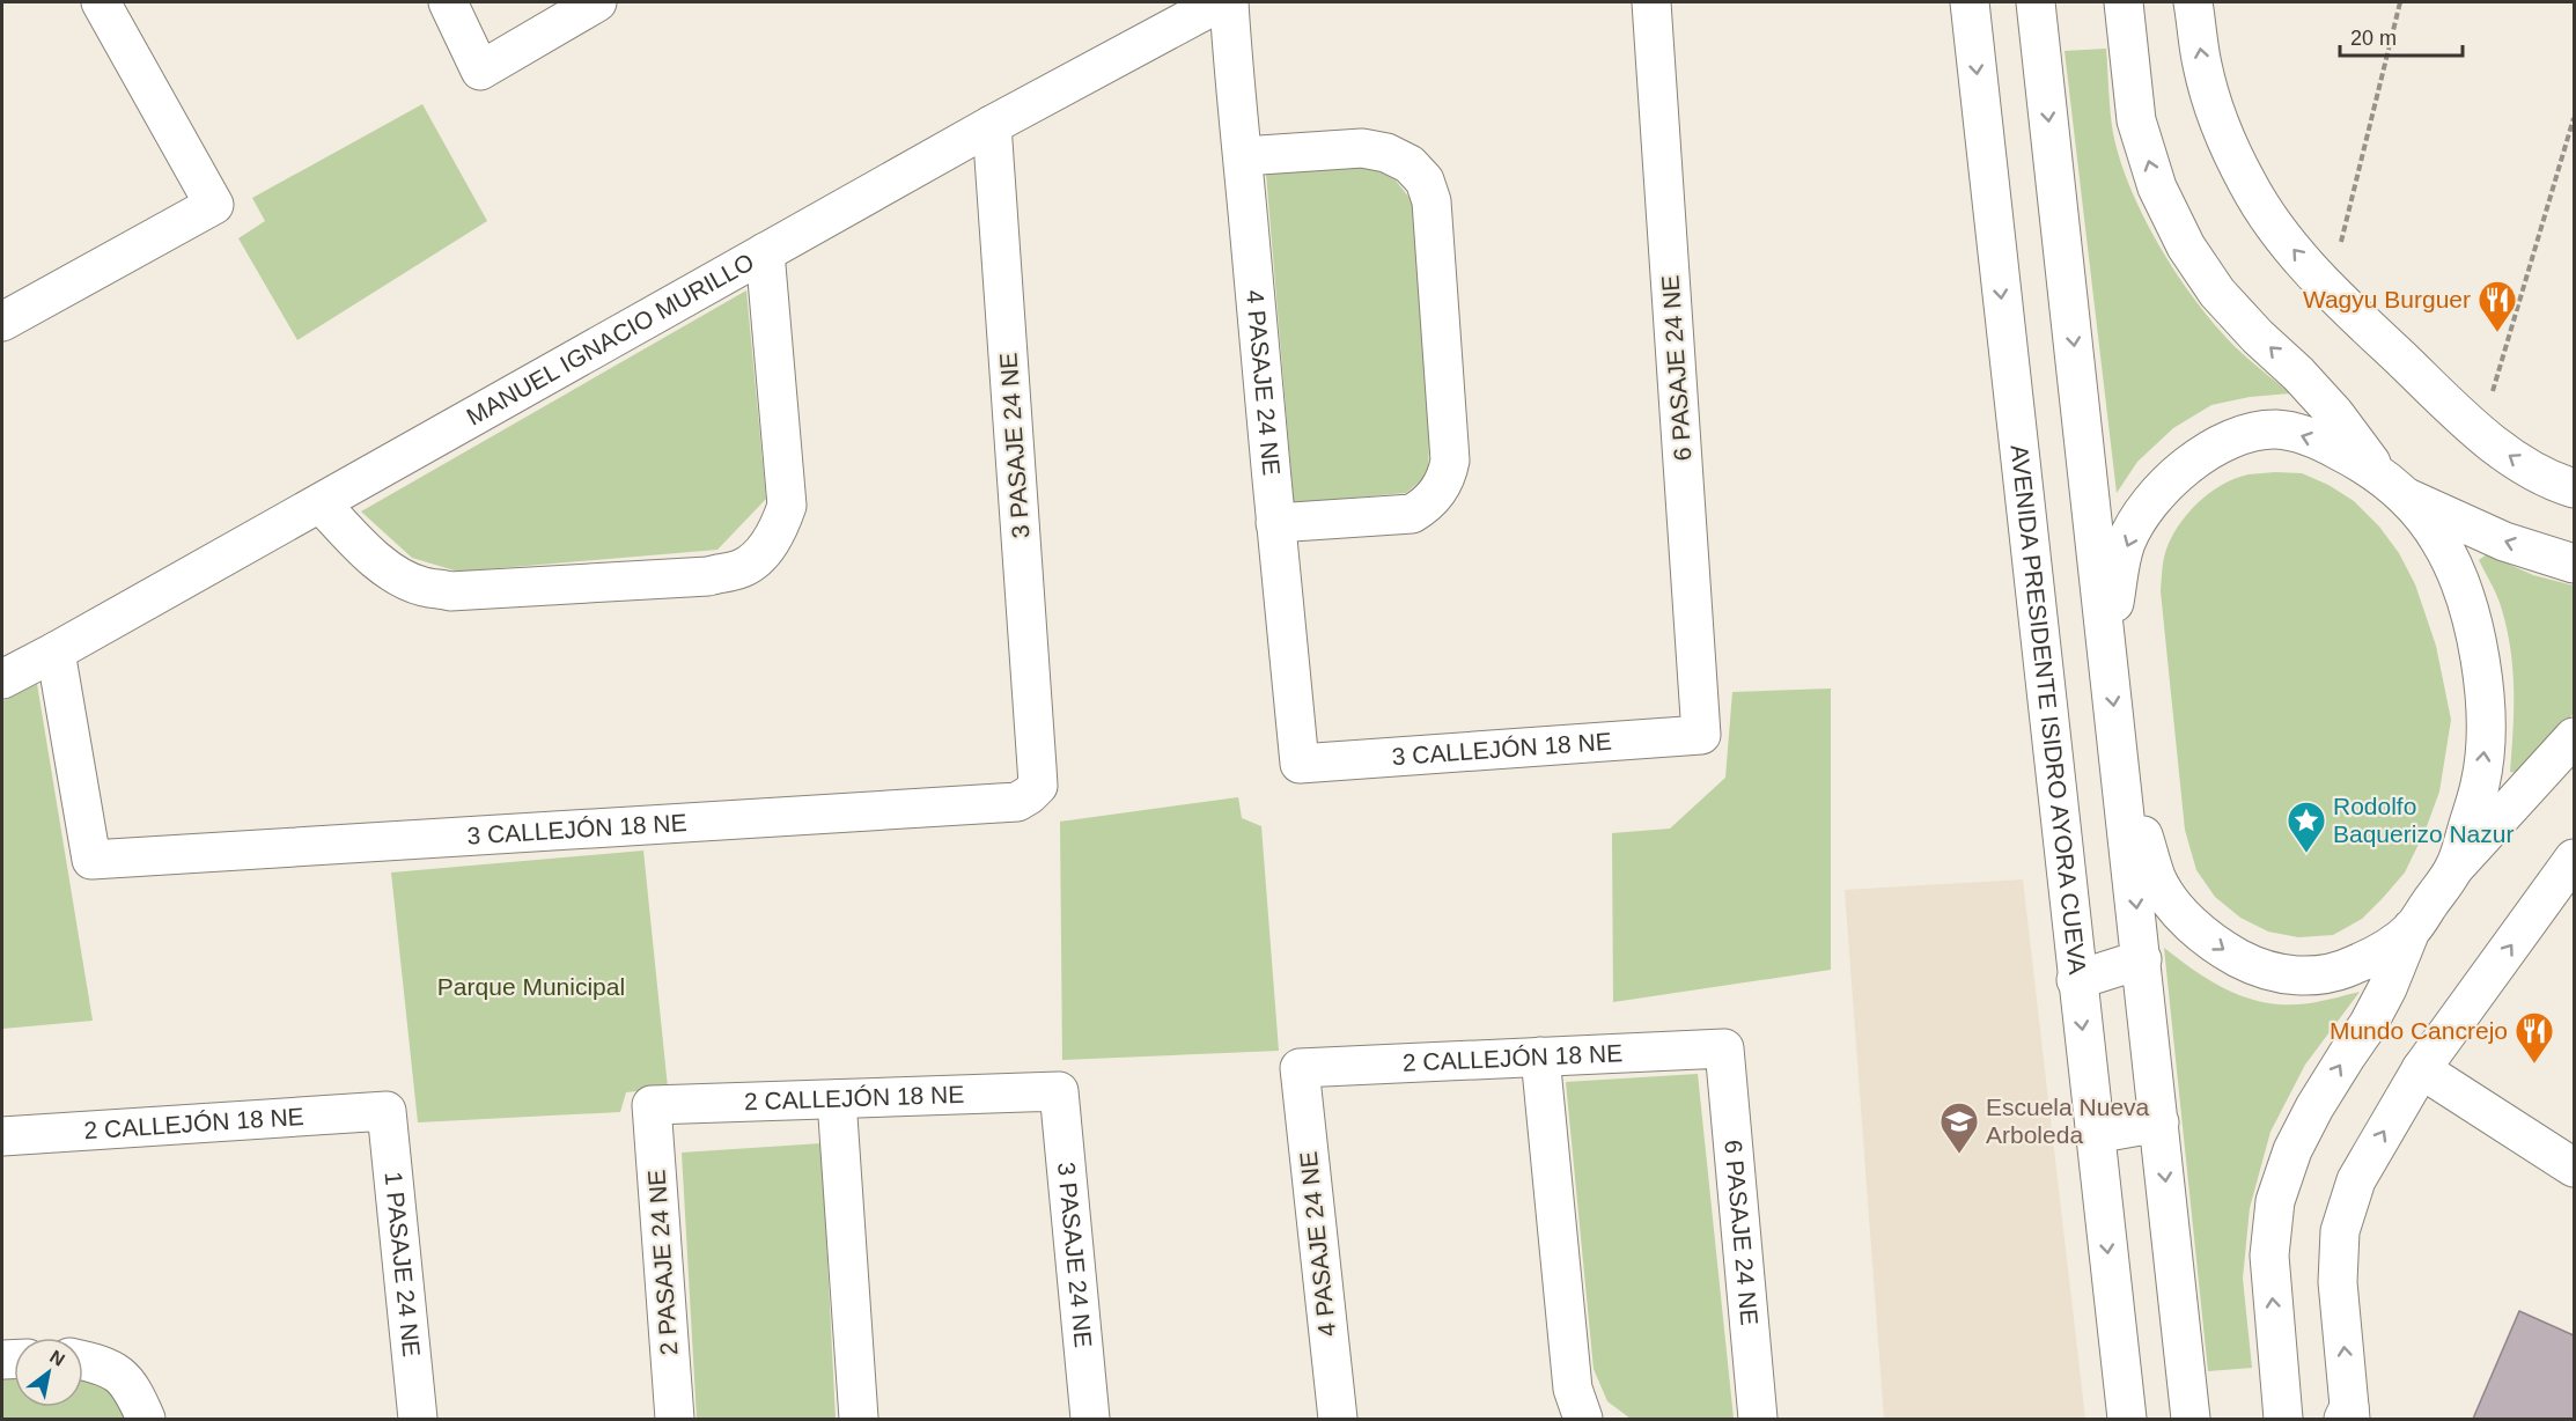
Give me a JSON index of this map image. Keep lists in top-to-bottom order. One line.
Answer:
{"streets":{"street":["MANUEL IGNACIO MURILLO","6 PASAJE 24 NE","4 PASAJE 24 NE","3 PASAJE 24 NE","AVENIDA PRESIDENTE ISIDRO AYORA CUEVA","3 CALLEJÓN 18 NE","2 CALLEJÓN 18 NE","2 PASAJE 24 NE","1 PASAJE 24 NE"]},"crossings":[["MANUEL IGNACIO MURILLO","3 PASAJE 24 NE"],["MANUEL IGNACIO MURILLO","3 CALLEJÓN 18 NE"],["6 PASAJE 24 NE","3 CALLEJÓN 18 NE"],["6 PASAJE 24 NE","2 CALLEJÓN 18 NE"],["4 PASAJE 24 NE","3 CALLEJÓN 18 NE"],["4 PASAJE 24 NE","2 CALLEJÓN 18 NE"],["3 PASAJE 24 NE","3 CALLEJÓN 18 NE"],["3 PASAJE 24 NE","2 CALLEJÓN 18 NE"],["2 CALLEJÓN 18 NE","2 PASAJE 24 NE"],["2 CALLEJÓN 18 NE","1 PASAJE 24 NE"]],"parks":["Parque Municipal"],"places":{"restaurant":["Wagyu Burguer","Mundo Cancrejo"],"place":["Rodolfo Baquerizo Nazur"],"school or university":["Escuela Nueva Arboleda"]},"scale_bar":"20 m","north":"top right"}
